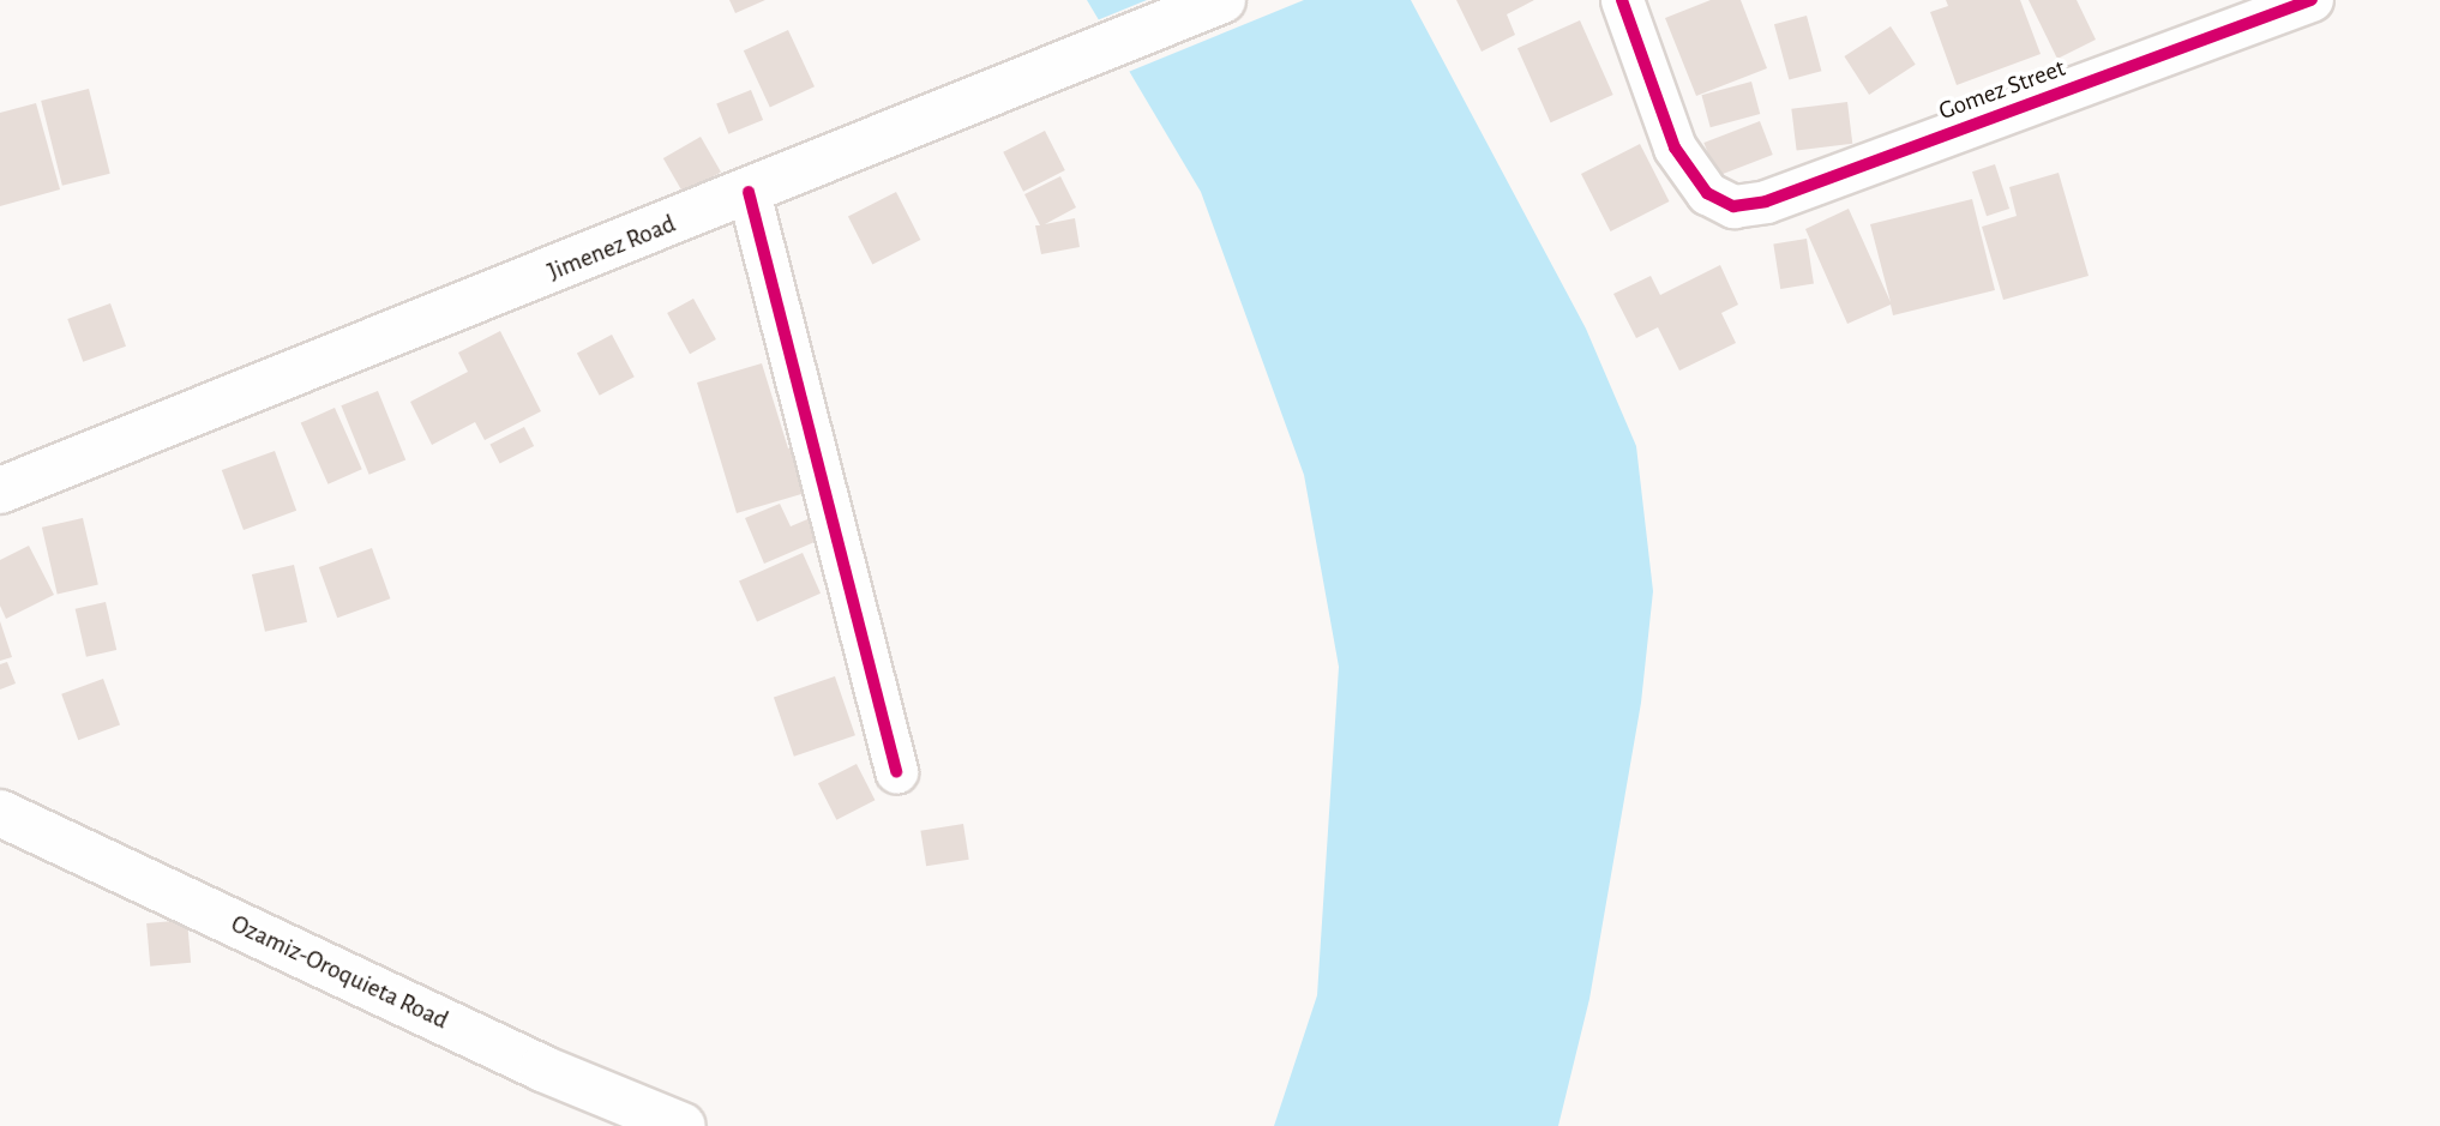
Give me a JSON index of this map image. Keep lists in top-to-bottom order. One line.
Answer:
{"streets":{"main road":["Jimenez Road","Ozamiz-Oroquieta Road"],"street":["Gomez Street"]}}
